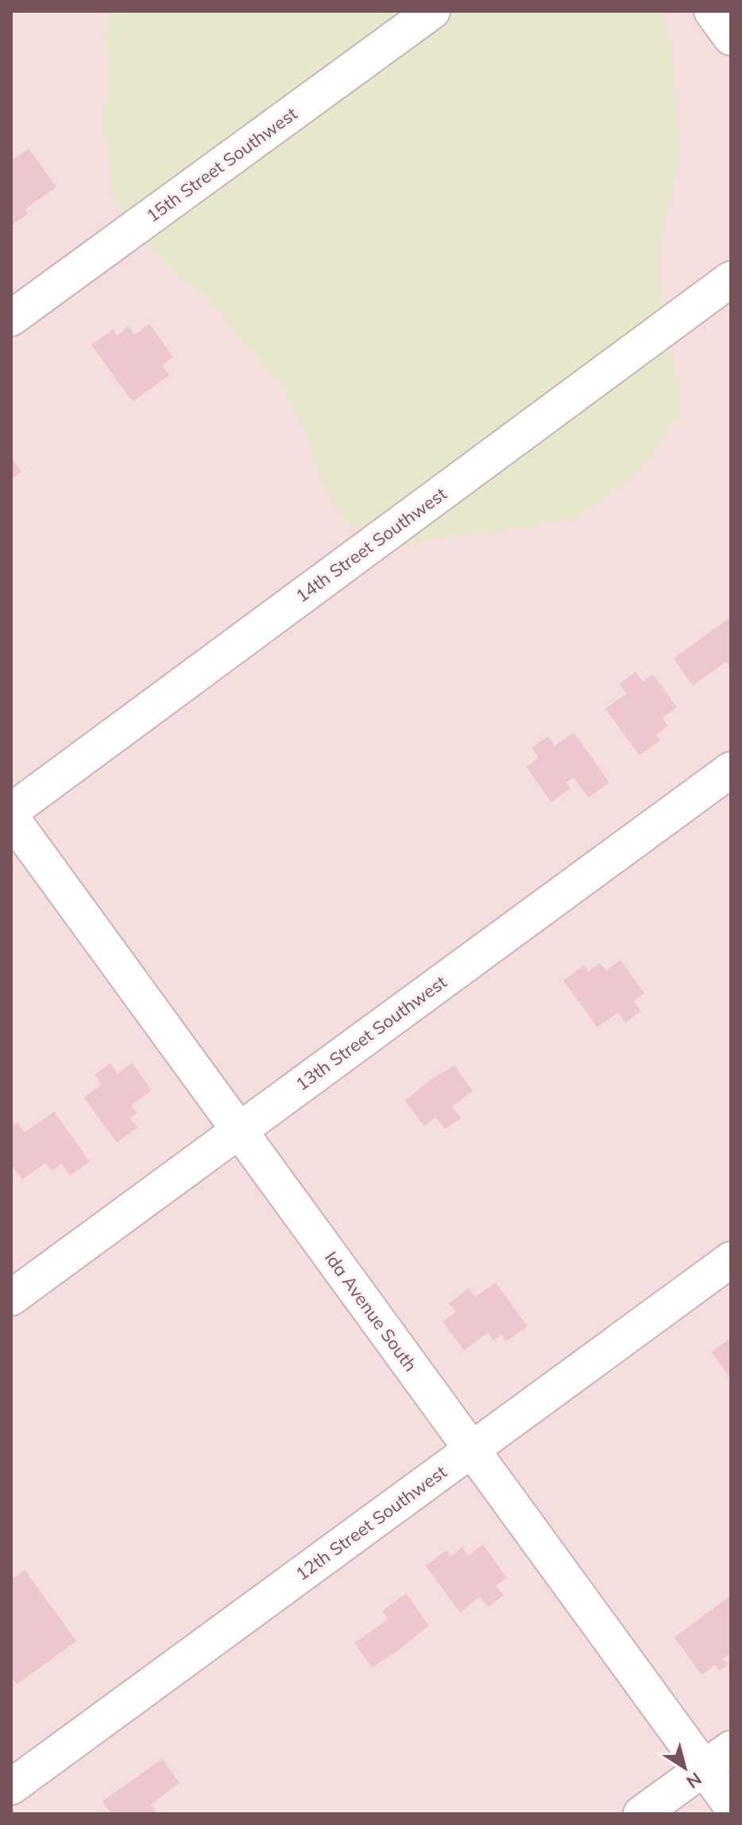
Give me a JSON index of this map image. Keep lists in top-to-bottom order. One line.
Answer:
{"streets":{"street":["15th Street Southwest","14th Street Southwest","13th Street Southwest","Ida Avenue South","12th Street Southwest"]},"crossings":[["13th Street Southwest","Ida Avenue South"],["Ida Avenue South","12th Street Southwest"]],"north":"bottom right"}
